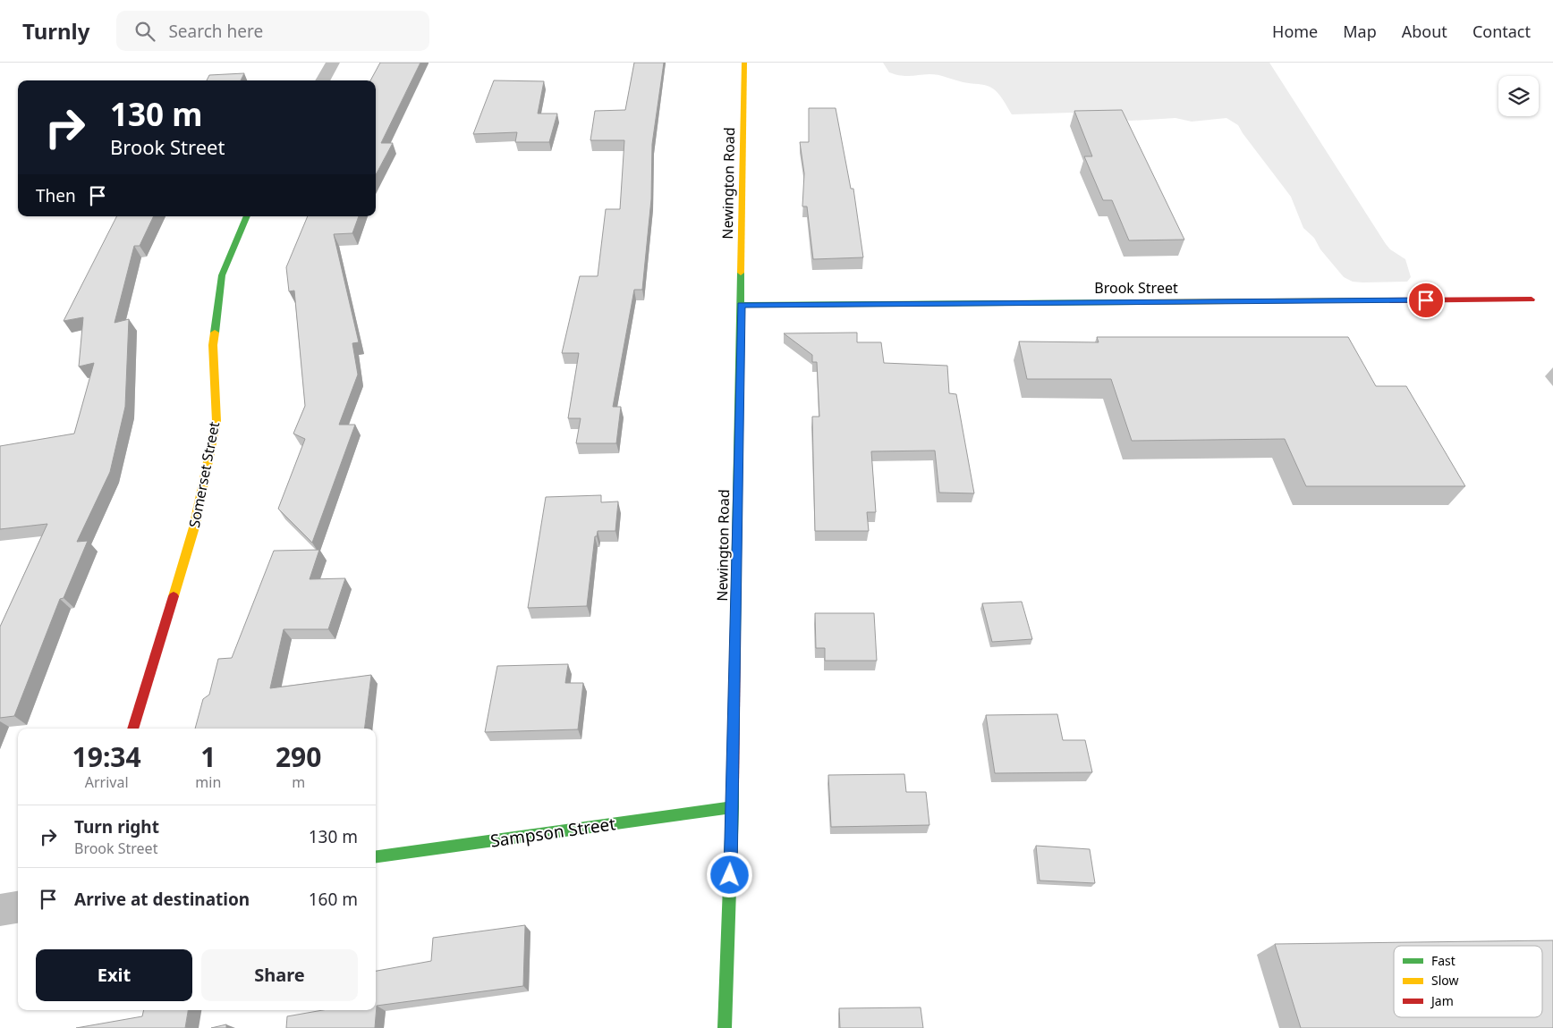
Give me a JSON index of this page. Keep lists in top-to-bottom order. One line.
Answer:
{"streets":{"street":["Newington Road","Brook Street","Somerset Street","Sampson Street"]},"crossings":[["Newington Road","Brook Street"],["Newington Road","Sampson Street"]],"legend":["Fast","Slow","Jam"],"page":{"header":"Turnly","search":"Search here","nav":["Home","Map","About","Contact"],"turn":["130 m","Brook Street"],"then":"Then","eta":["19:34","Arrival","1","min","290","m"],"list":[{"name":"Turn right","note":"Brook Street","value":"130 m"},{"name":"Arrive at destination","value":"160 m"}],"buttons":["Exit","Share"]}}
